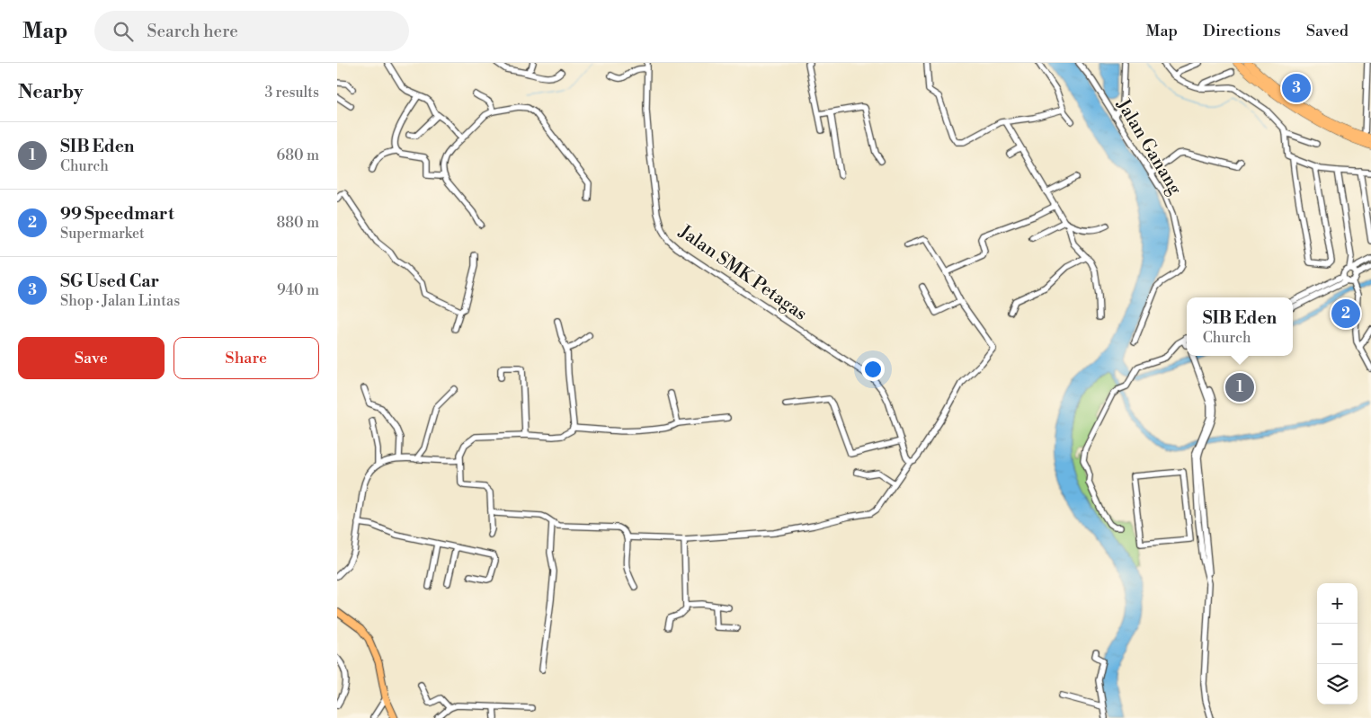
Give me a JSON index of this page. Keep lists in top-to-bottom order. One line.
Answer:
{"streets":{"street":["Jalan Ganang","Jalan SMK Petagas"]},"page":{"header":"Map","search":"Search here","nav":["Map","Directions","Saved"],"heading":["Nearby","3 results"],"pins":["3","2","1"],"list":[{"mark":"1","name":"SIB Eden","note":"Church","value":"680 m"},{"mark":"2","name":"99 Speedmart","note":"Supermarket","value":"880 m"},{"mark":"3","name":"SG Used Car","note":"Shop · Jalan Lintas","value":"940 m"}],"popup":["SIB Eden","Church"],"buttons":["Save","Share"],"map_buttons":["+","−"]}}
